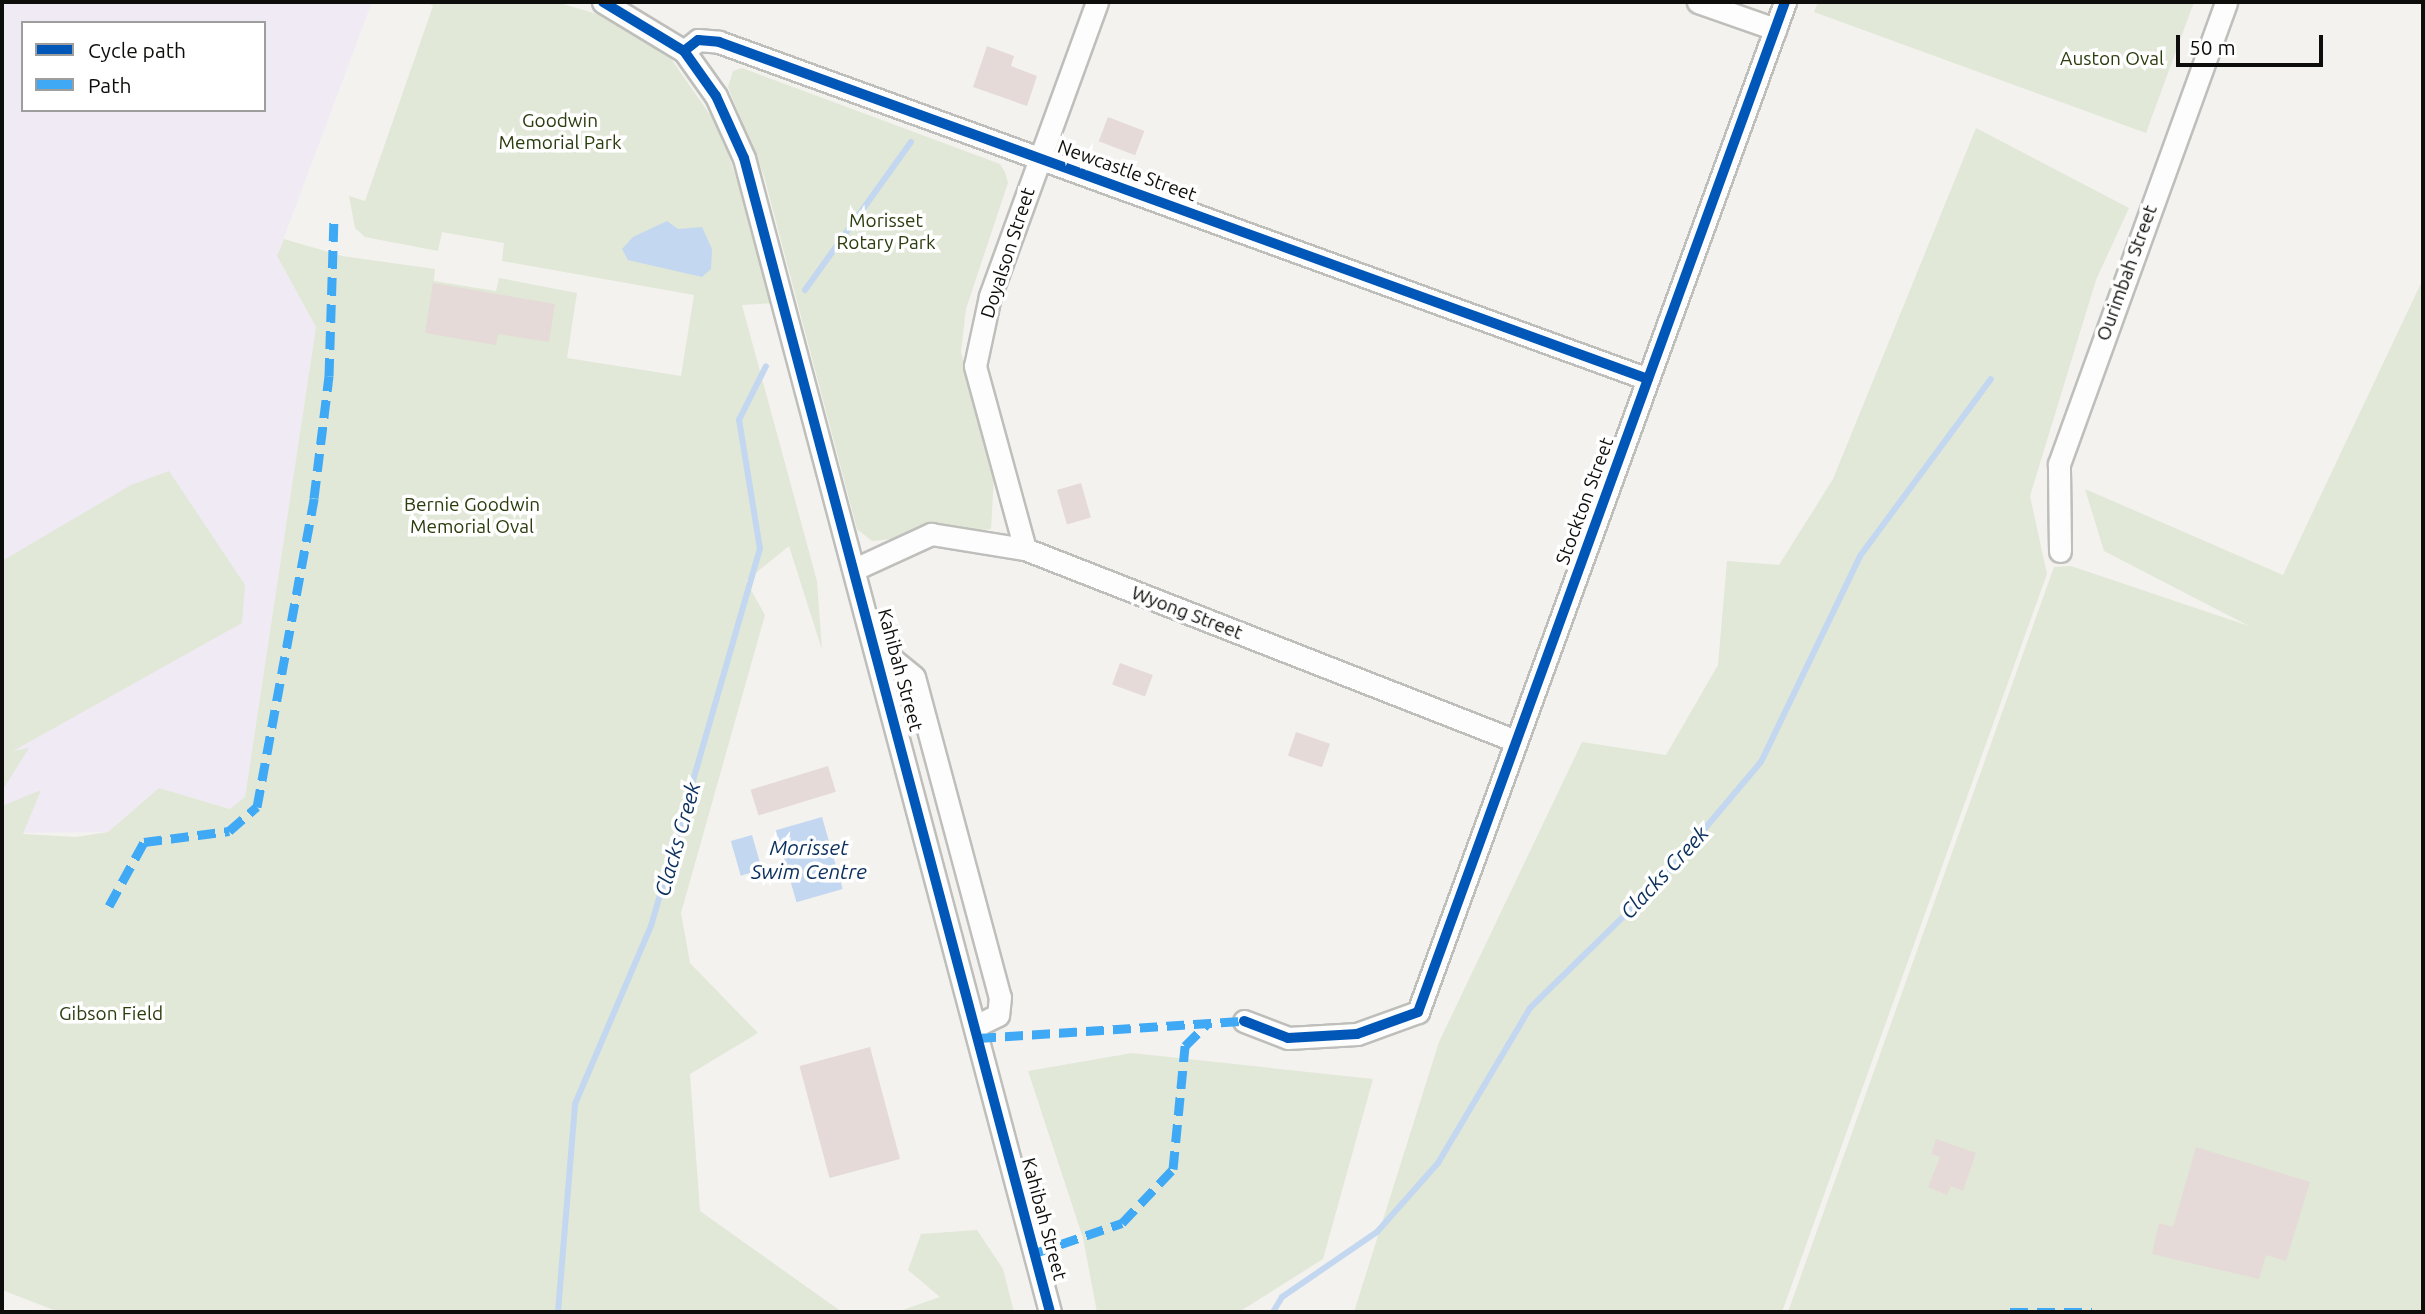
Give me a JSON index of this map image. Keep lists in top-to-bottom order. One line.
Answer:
{"streets":{"street":["Newcastle Street","Doyalson Street","Ourimbah Street","Stockton Street","Wyong Street","Kahibah Street"]},"crossings":[["Newcastle Street","Doyalson Street"],["Newcastle Street","Stockton Street"],["Newcastle Street","Kahibah Street"],["Doyalson Street","Wyong Street"],["Stockton Street","Wyong Street"],["Wyong Street","Kahibah Street"]],"water":["Clacks Creek","Morisset Swim Centre"],"parks":["Auston Oval","Goodwin Memorial Park","Morisset Rotary Park","Bernie Goodwin Memorial Oval","Gibson Field"],"legend":["Cycle path","Path"],"scale_bar":"50 m"}
